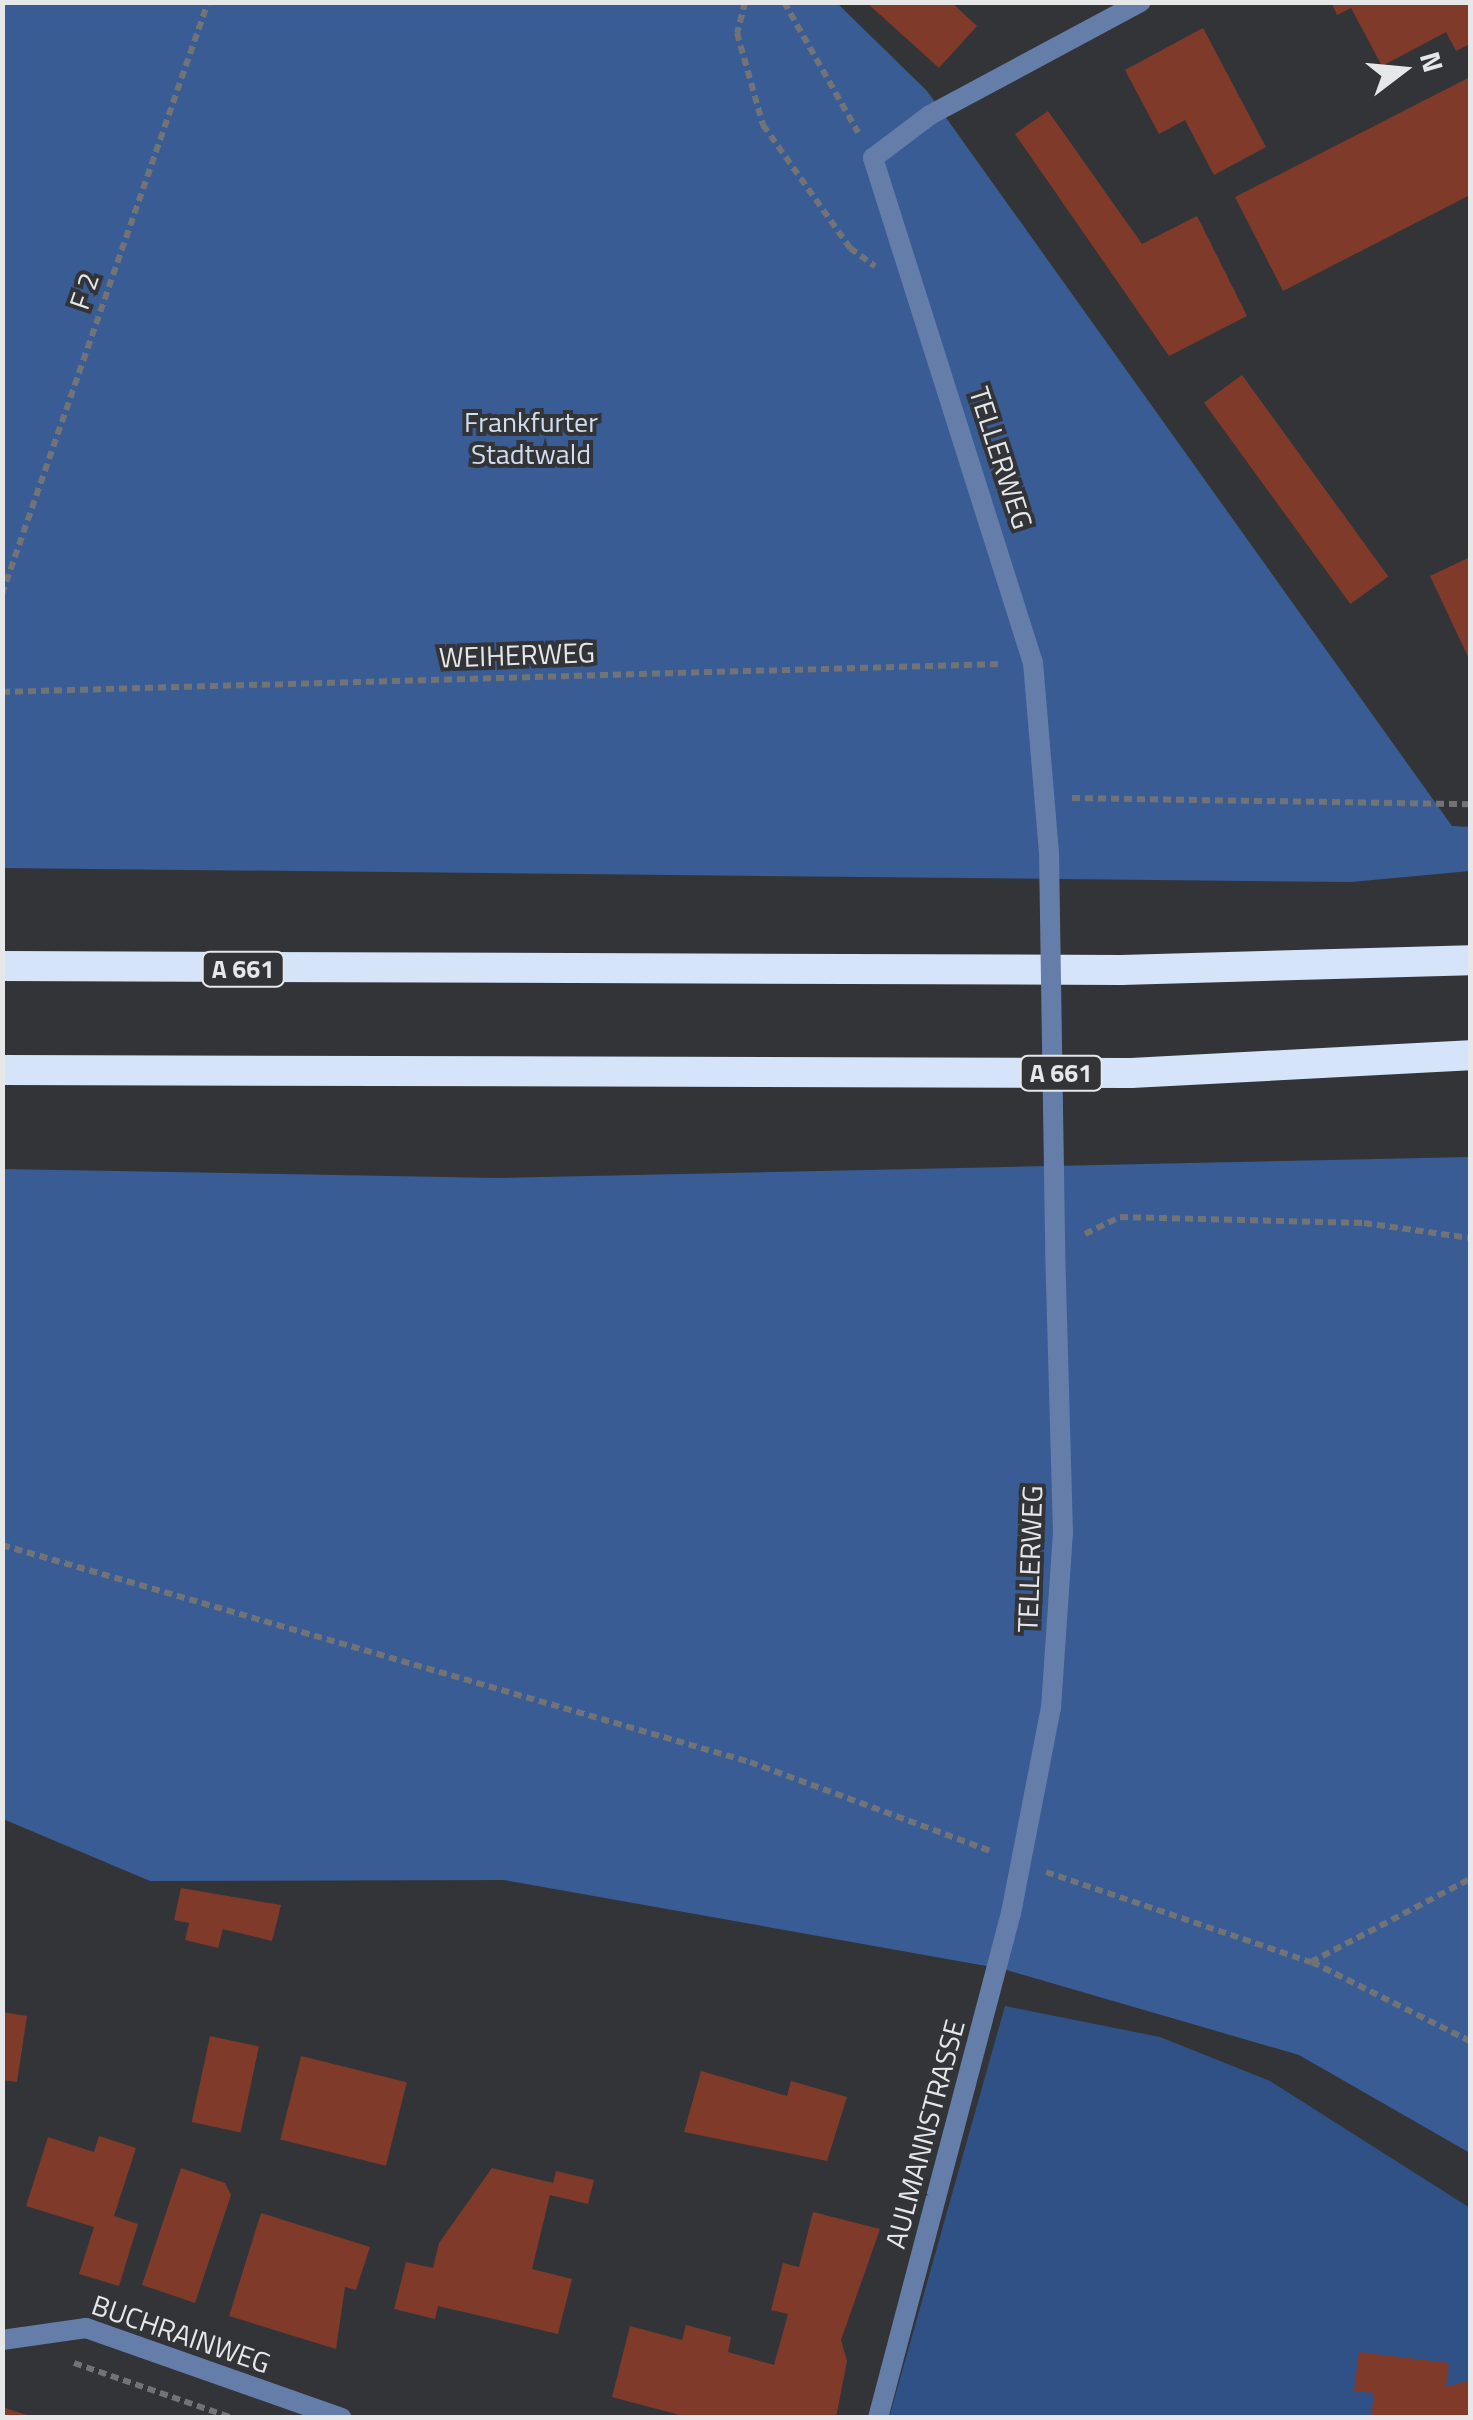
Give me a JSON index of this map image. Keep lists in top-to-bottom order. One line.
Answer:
{"streets":{"highway":["A 661"],"street":["TELLERWEG","AULMANNSTRASSE","BUCHRAINWEG"],"path":["F 2","WEIHERWEG"]},"crossings":[["TELLERWEG","WEIHERWEG"],["TELLERWEG","AULMANNSTRASSE"]],"parks":["Frankfurter Stadtwald"],"north":"right"}
